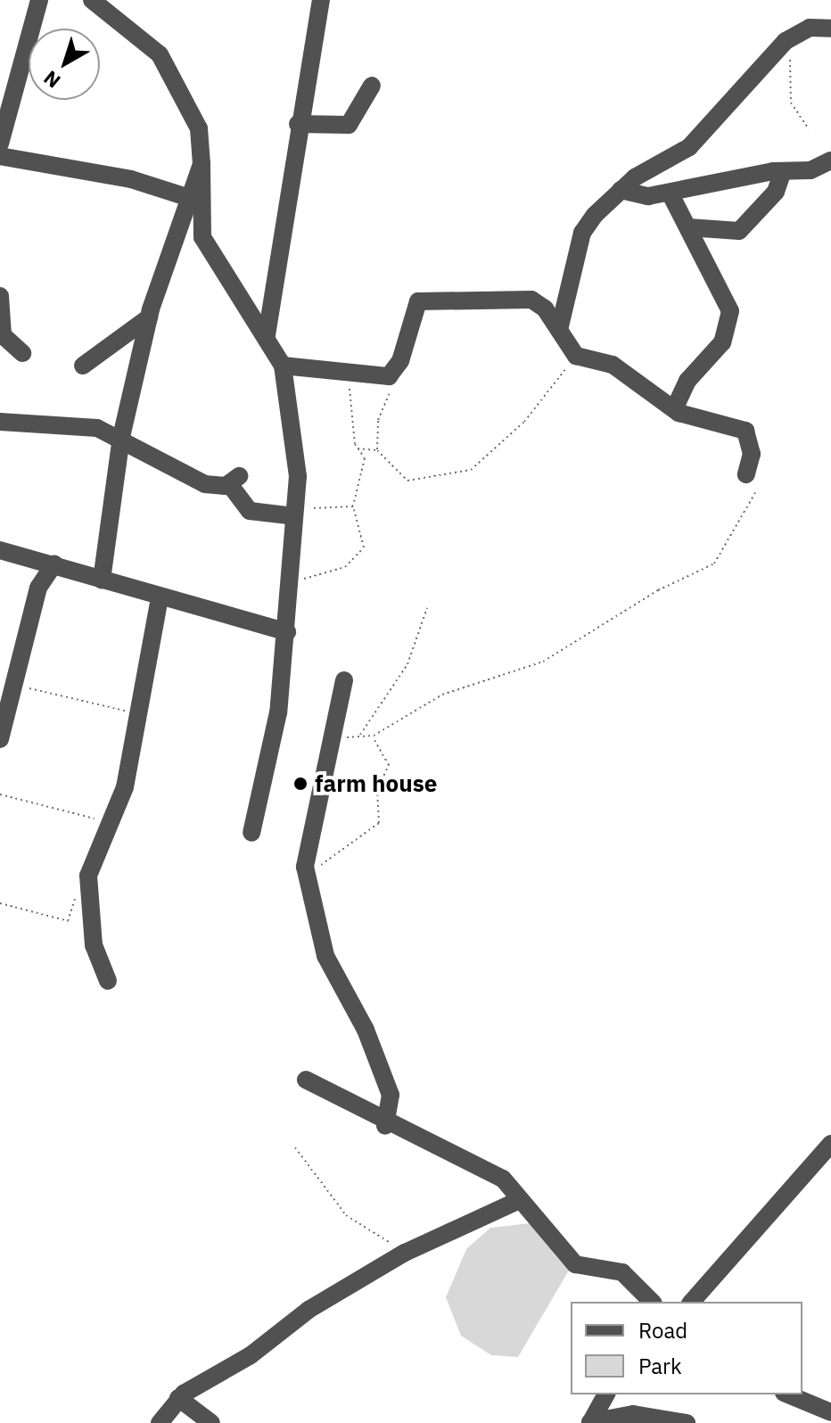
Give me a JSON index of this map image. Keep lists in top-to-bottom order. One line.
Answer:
{"places":["farm house"],"legend":["Road","Park"],"north":"bottom left"}
